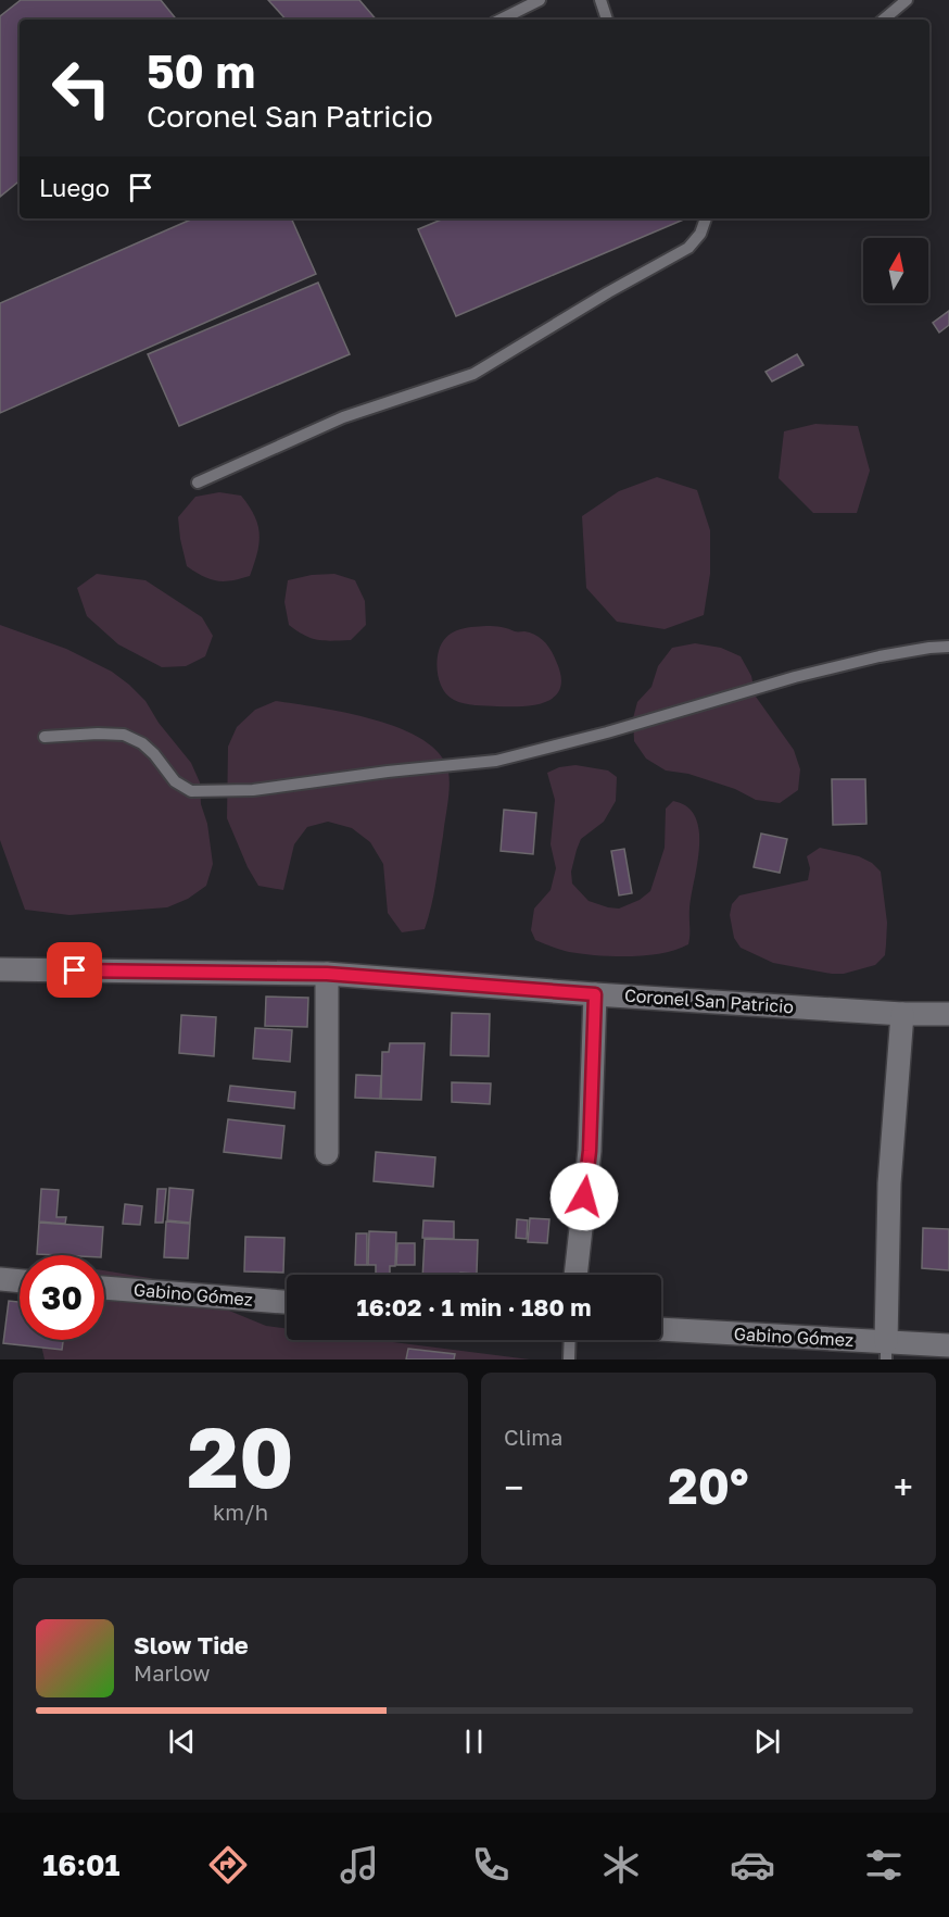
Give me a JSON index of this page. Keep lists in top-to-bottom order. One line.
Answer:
{"streets":{"street":["Coronel San Patricio","Gabino Gómez"]},"north":"top","page":{"turn":["50 m","Coronel San Patricio"],"then":"Luego","limit":"30","trip":"16:02 · 1 min · 180 m","tile":[["20","km/h"],"Clima"],"heat":["−","20°","+"],"song":["Slow Tide","Marlow"],"tabs":"16:01"}}
